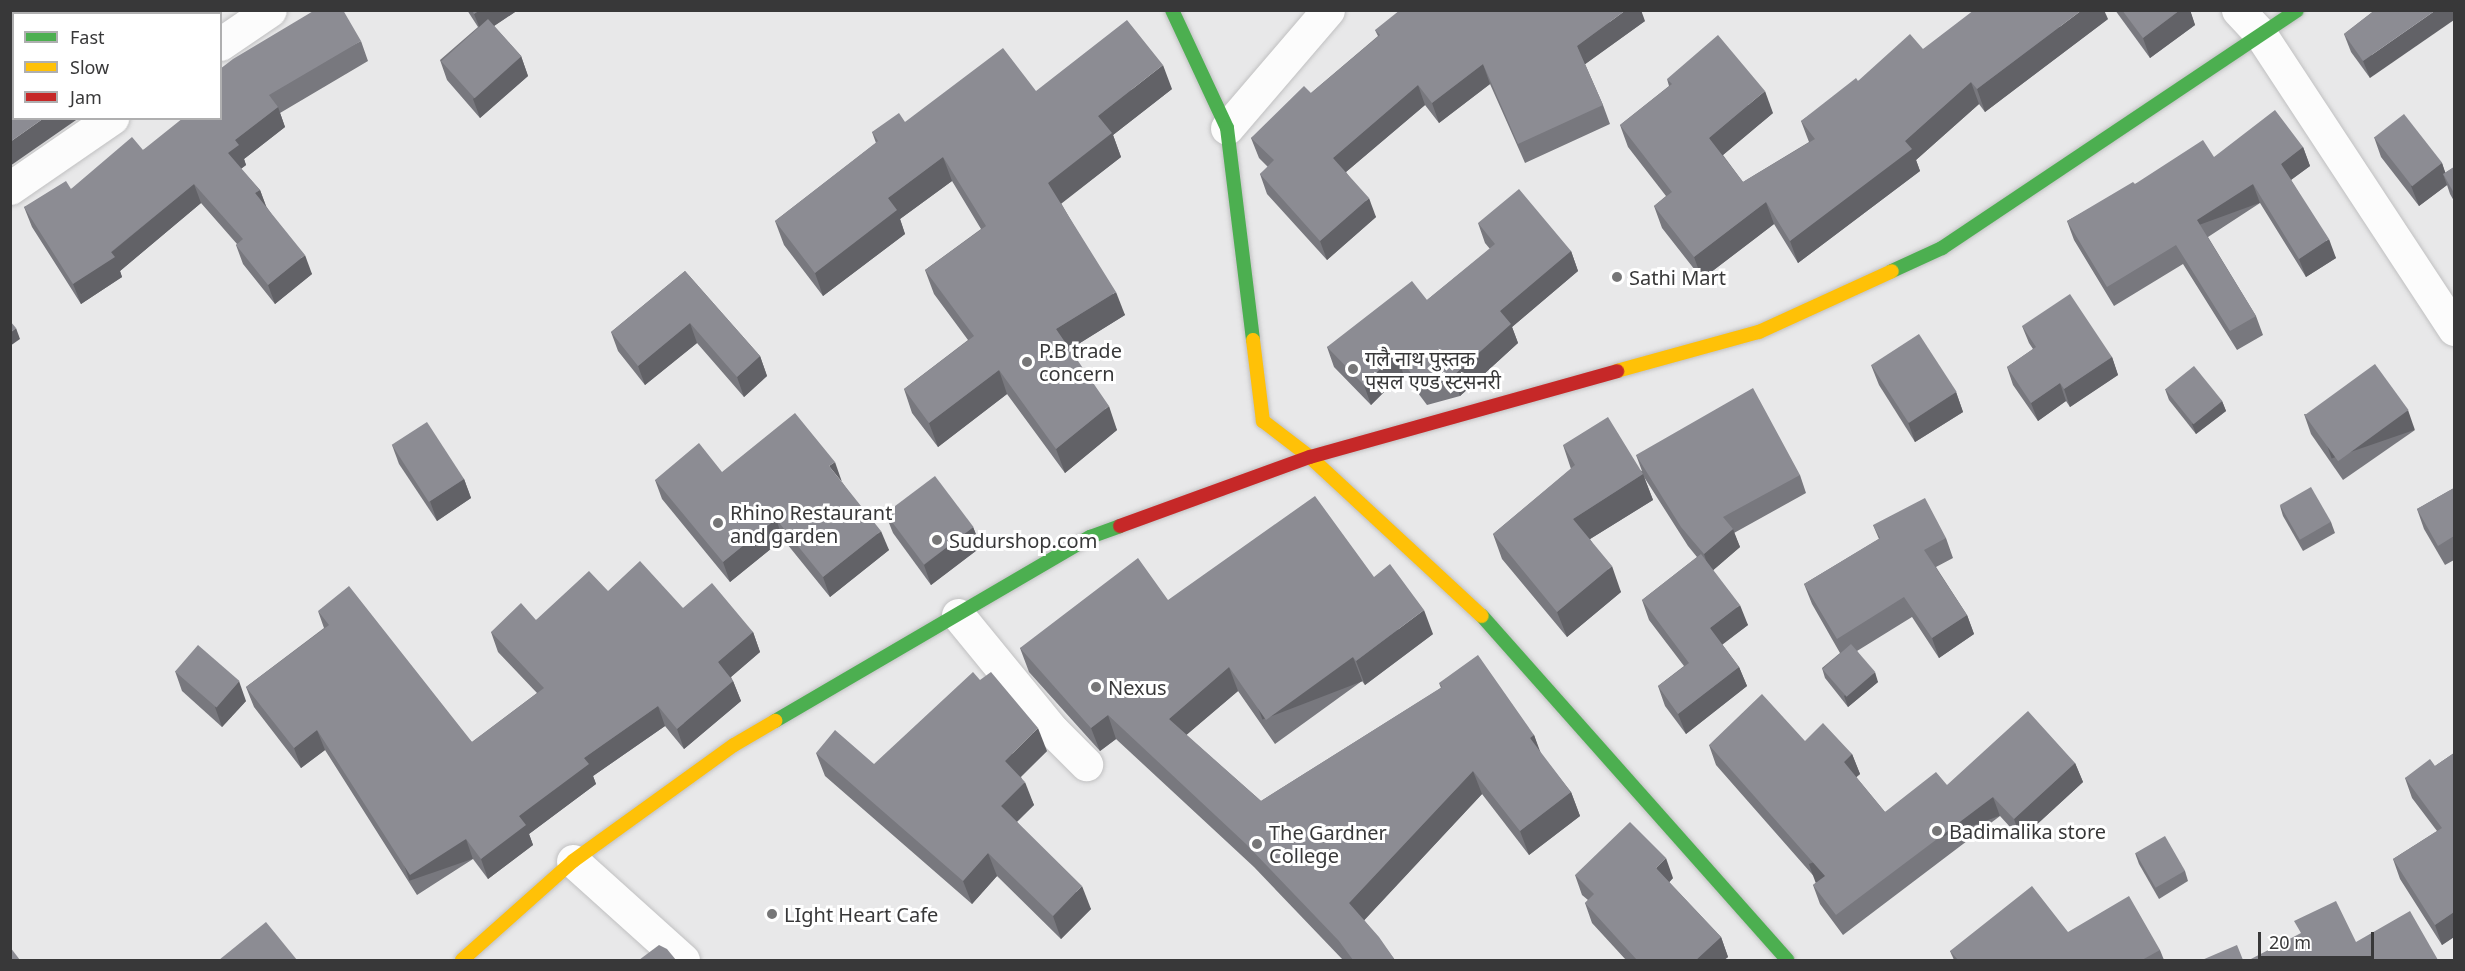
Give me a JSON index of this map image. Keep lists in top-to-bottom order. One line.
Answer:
{"places":["Sathi Mart","P.B trade concern","गलै नाथ पुस्तक पसल एण्ड स्टसनरी","Rhino Restaurant and garden","Sudurshop.com","Nexus","Badimalika store","The Gardner College","LIght Heart Cafe"],"legend":["Fast","Slow","Jam"],"scale_bar":"20 m"}
